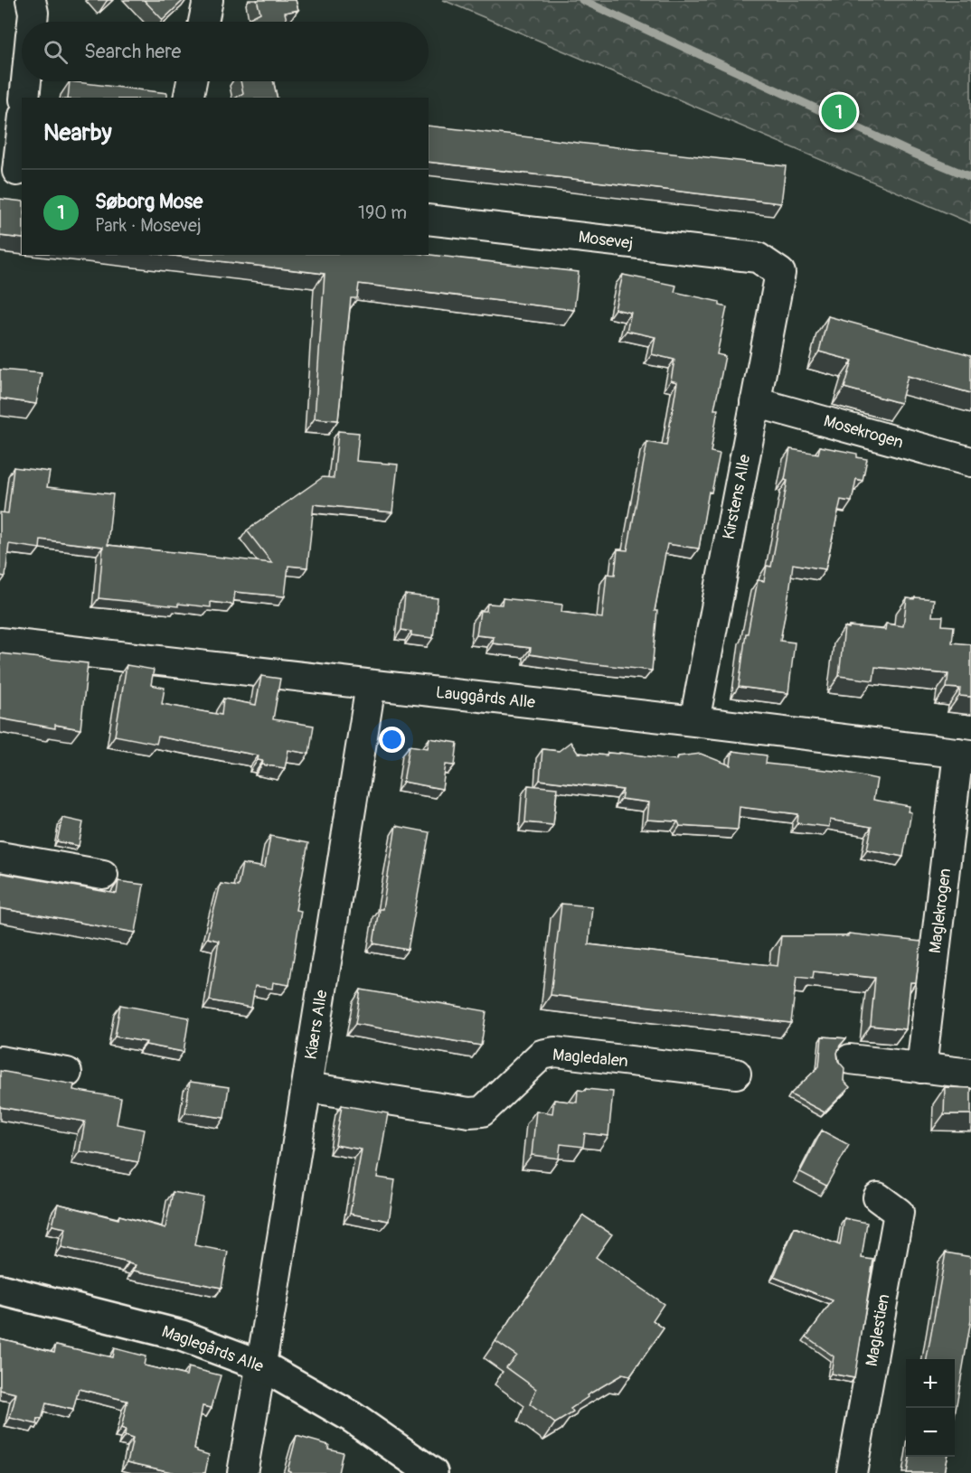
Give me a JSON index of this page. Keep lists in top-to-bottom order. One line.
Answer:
{"streets":{"street":["Mosevej","Mosekrogen","Kirstens Alle","Lauggårds Alle","Maglekrogen","Kiærs Alle","Magledalen","Maglestien","Maglegårds Alle"]},"crossings":[["Mosevej","Kirstens Alle"],["Mosekrogen","Kirstens Alle"],["Kirstens Alle","Lauggårds Alle"],["Lauggårds Alle","Maglekrogen"],["Lauggårds Alle","Kiærs Alle"],["Kiærs Alle","Magledalen"],["Kiærs Alle","Maglegårds Alle"]],"page":{"search":"Search here","pins":"1","heading":"Nearby","list":[{"mark":"1","name":"Søborg Mose","note":"Park · Mosevej","value":"190 m"}],"map_buttons":["+","−"]}}
